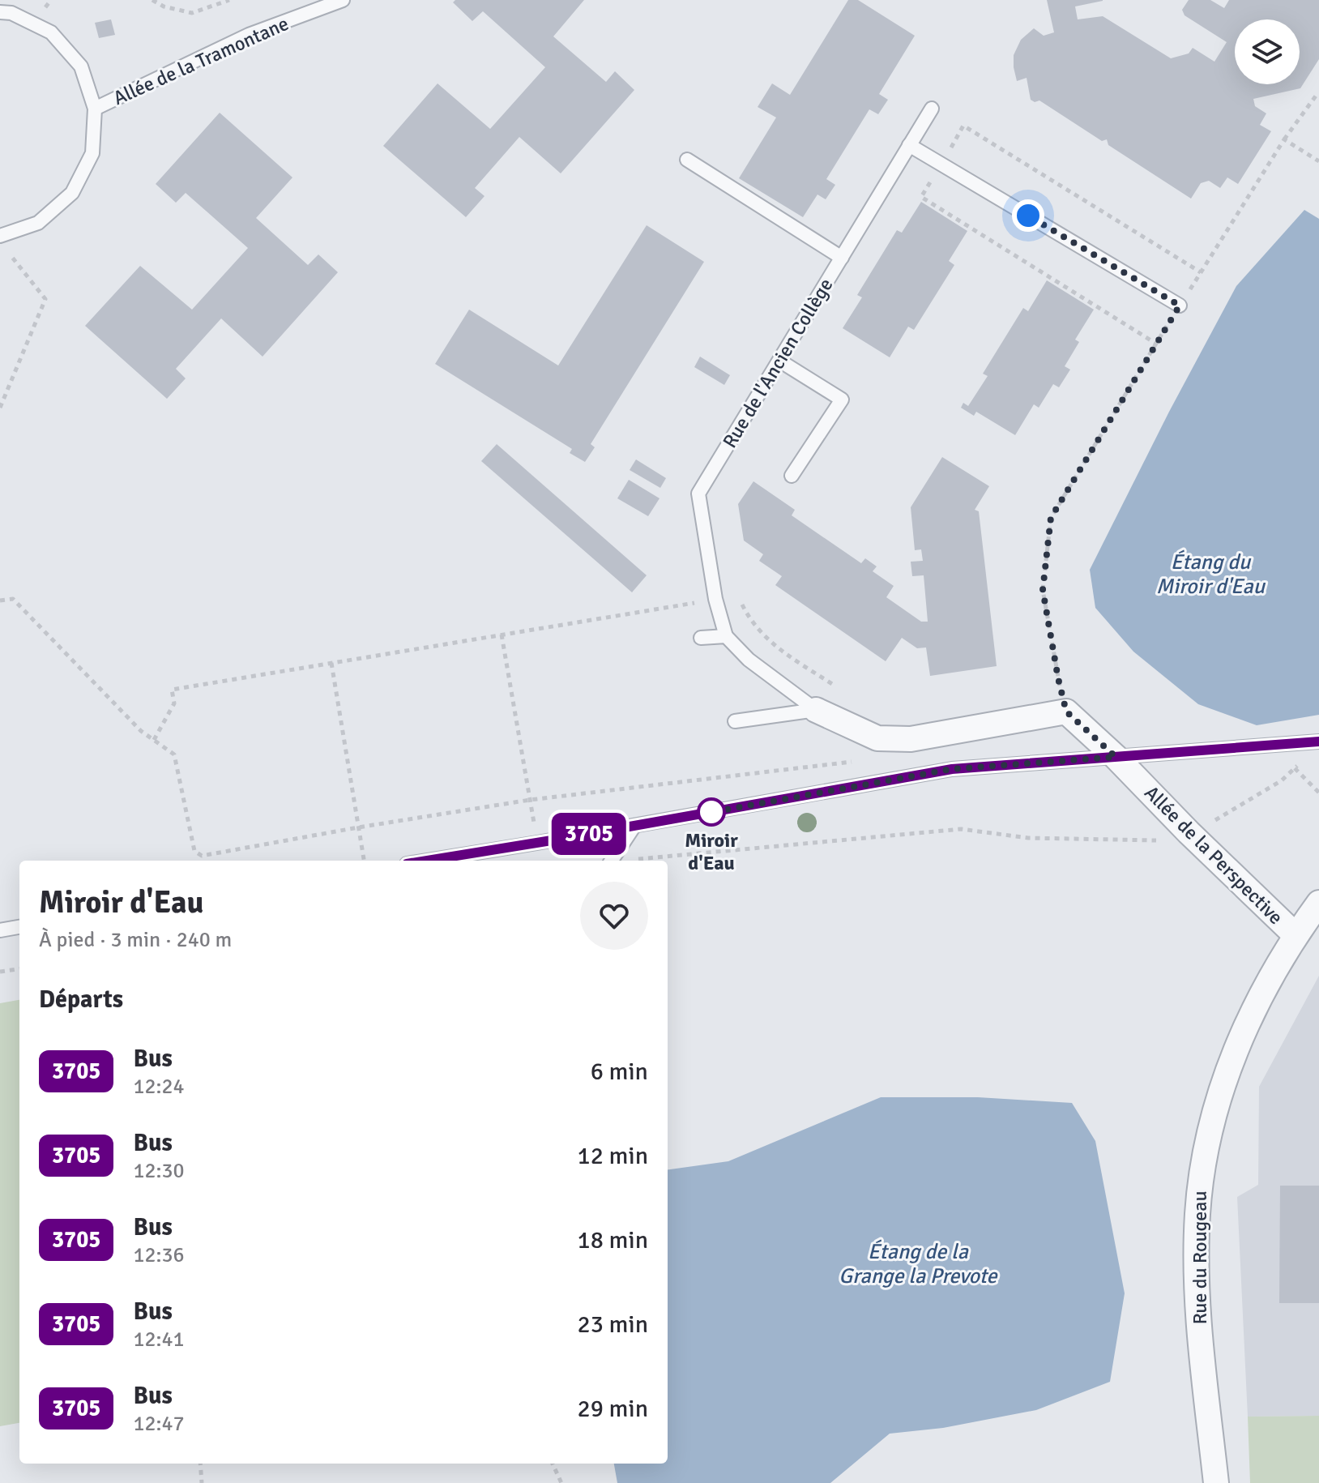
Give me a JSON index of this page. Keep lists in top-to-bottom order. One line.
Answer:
{"streets":{"street":["Allée de la Perspective","Rue du Rougeau"],"lane":["Allée de la Tramontane","Rue de l'Ancien Collège"]},"crossings":[["Allée de la Perspective","Rue du Rougeau"]],"water":["Étang du Miroir d'Eau","Étang de la Grange la Prevote"],"places":["Miroir d'Eau"],"lines":["bus line 3705"],"page":{"on_map":"3705","heading":[["Miroir d'Eau","À pied · 3 min · 240 m"],"Départs"],"list":[{"mark":"3705","name":"Bus","note":"12:24","value":"6 min"},{"mark":"3705","name":"Bus","note":"12:30","value":"12 min"},{"mark":"3705","name":"Bus","note":"12:36","value":"18 min"},{"mark":"3705","name":"Bus","note":"12:41","value":"23 min"},{"mark":"3705","name":"Bus","note":"12:47","value":"29 min"}]}}
